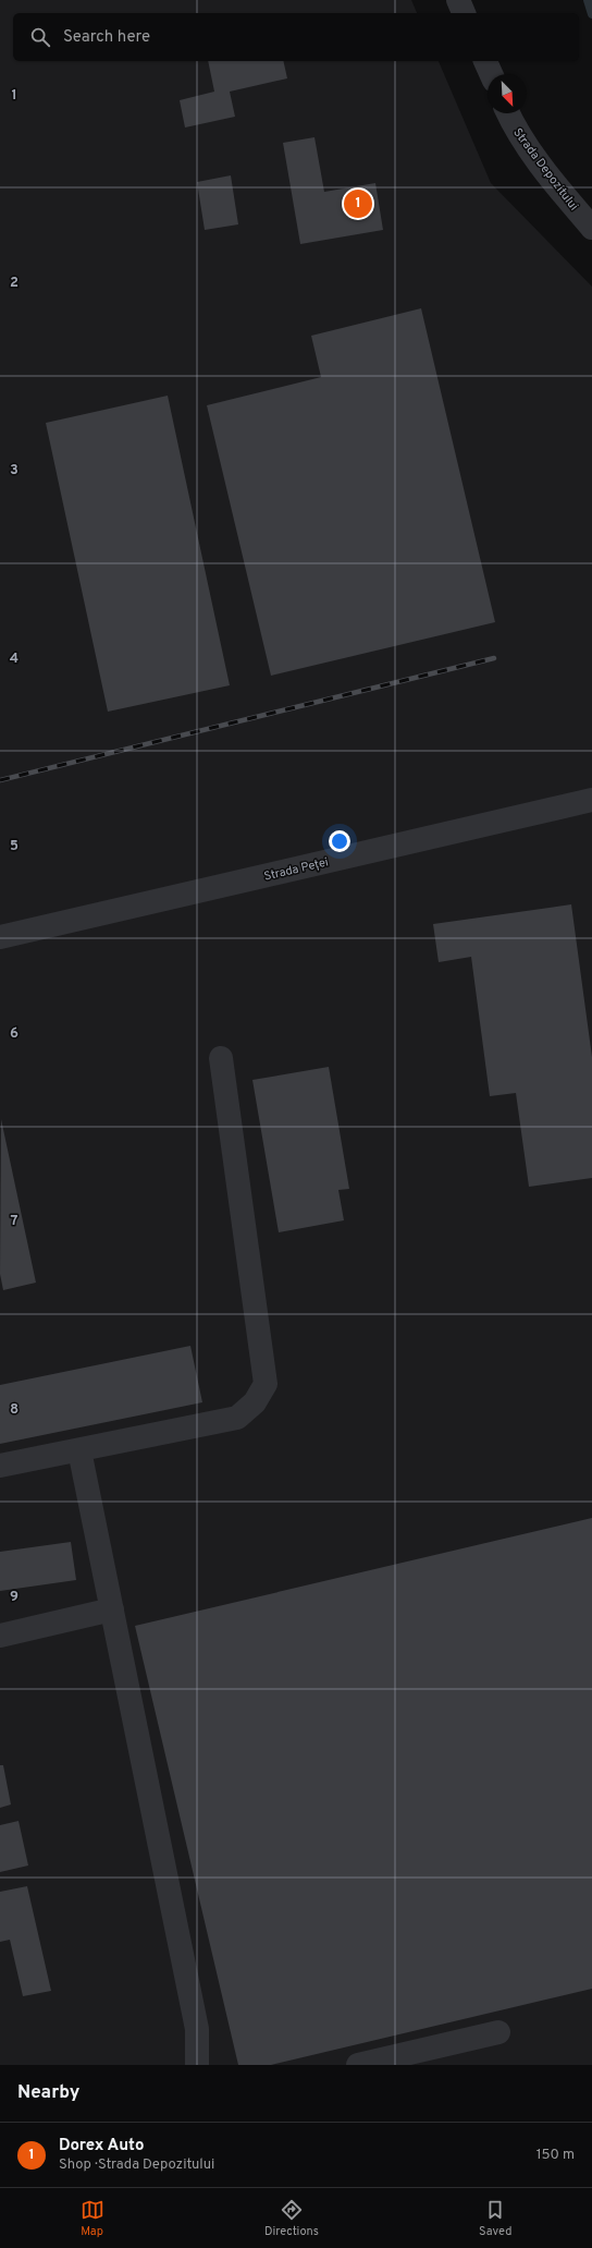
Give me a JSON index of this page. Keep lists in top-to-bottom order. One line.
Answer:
{"streets":{"street":["Strada Depozitului","Strada Peței"]},"north":"bottom right","page":{"search":"Search here","pins":"1","heading":"Nearby","list":[{"mark":"1","name":"Dorex Auto","note":"Shop · Strada Depozitului","value":"150 m"}],"nav":["Map","Directions","Saved"]},"grid":{"rows":["1","2","3","4","5","6","7","8","9"]}}
